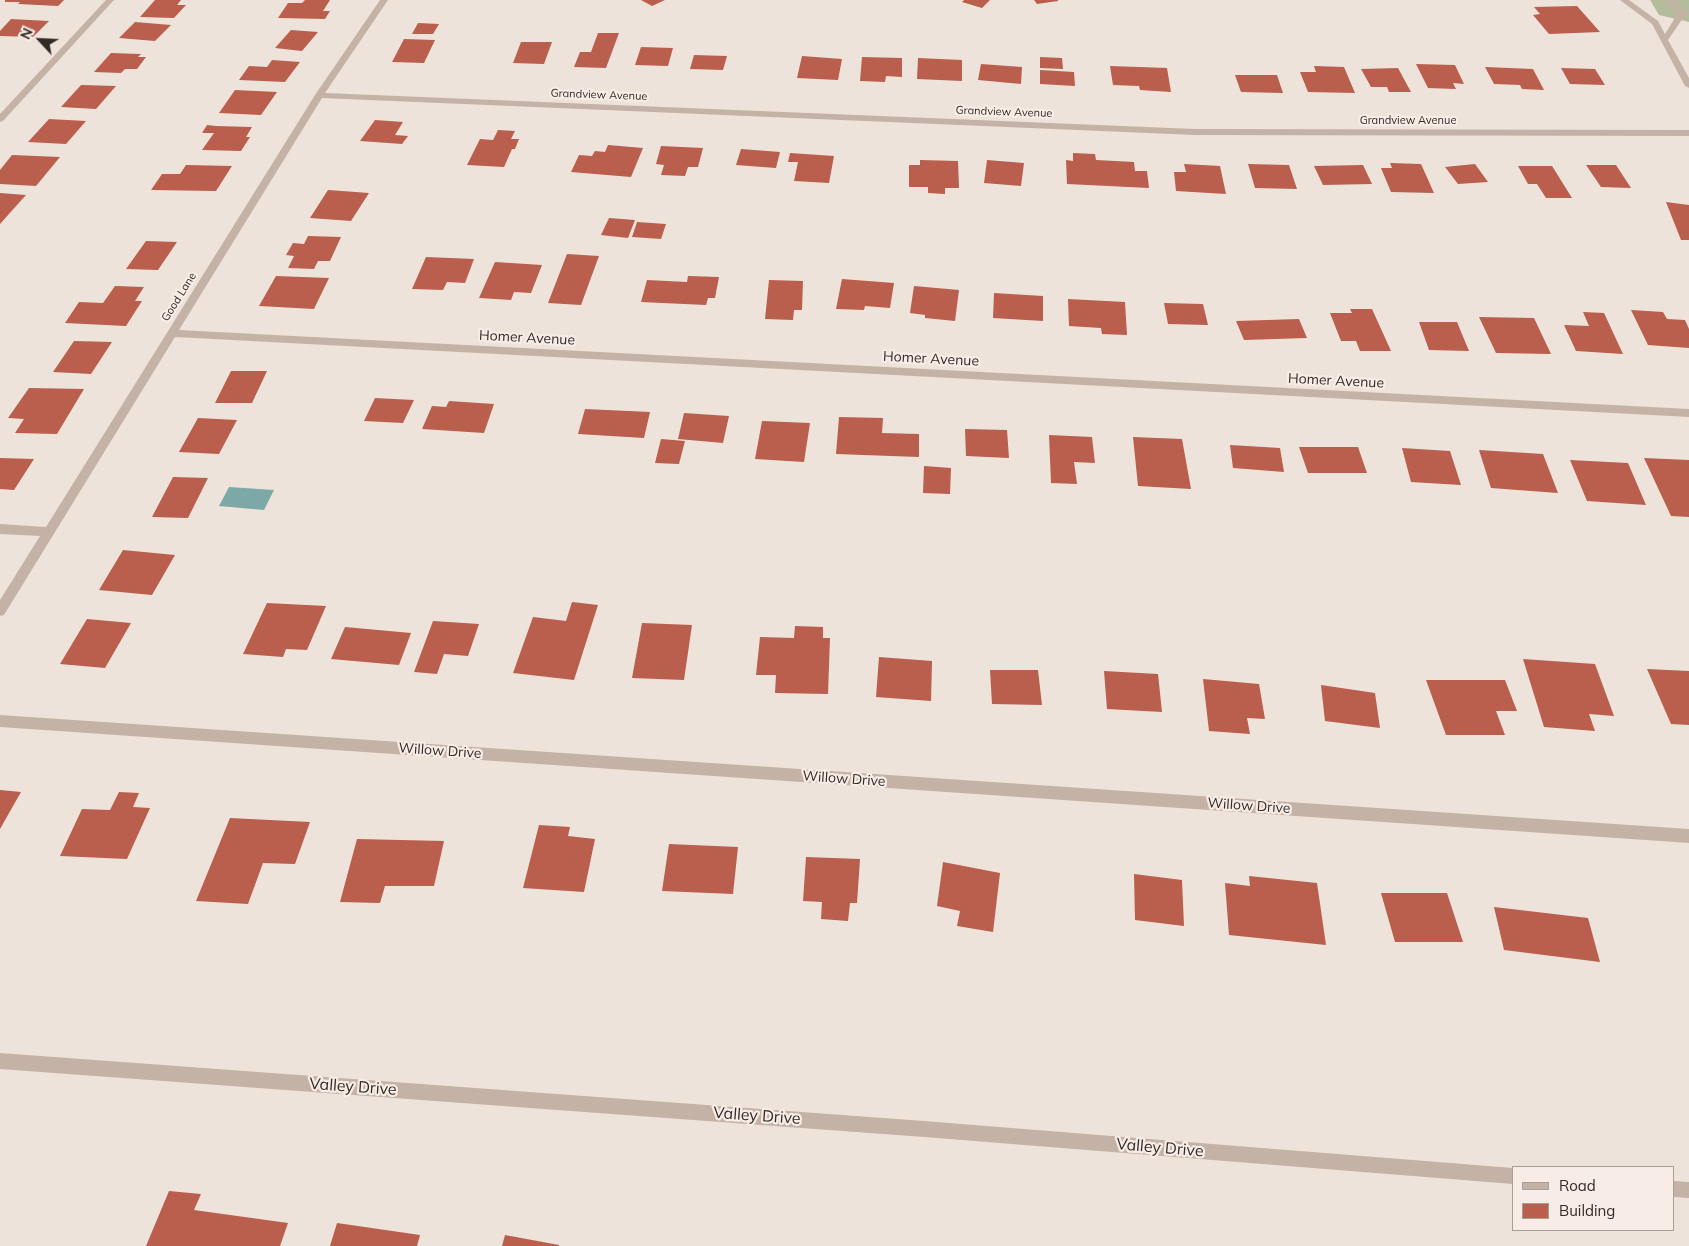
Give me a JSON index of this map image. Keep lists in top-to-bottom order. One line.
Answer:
{"streets":{"street":["Grandview Avenue","Good Lane","Homer Avenue","Willow Drive","Valley Drive"]},"crossings":[["Grandview Avenue","Good Lane"],["Good Lane","Homer Avenue"]],"legend":["Road","Building"],"north":"top left"}
